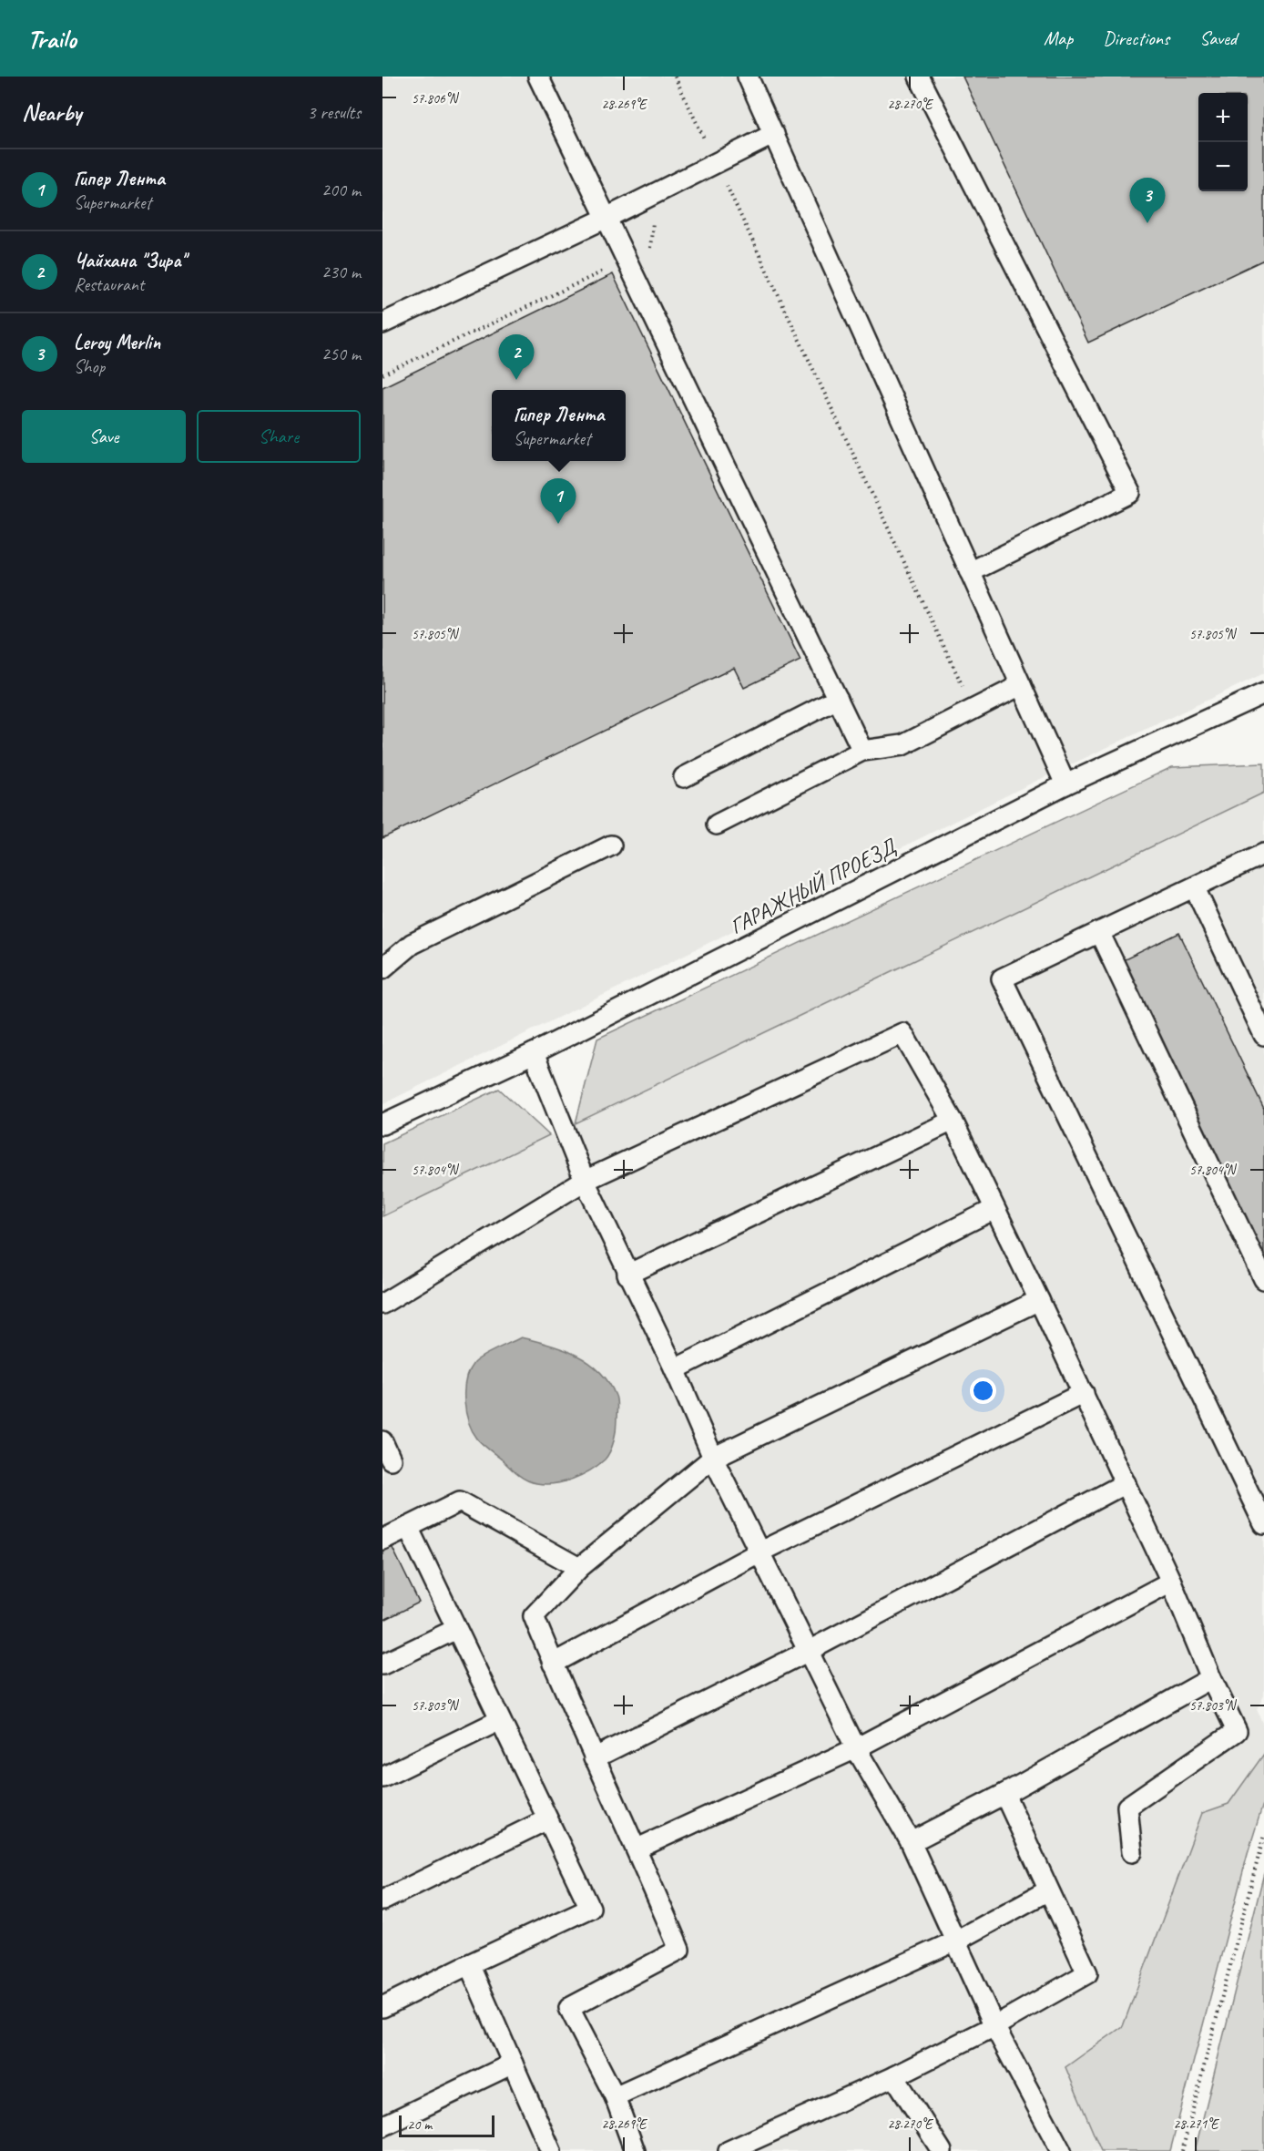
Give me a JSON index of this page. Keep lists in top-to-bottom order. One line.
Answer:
{"streets":{"lane":["ГАРАЖНЫЙ ПРОЕЗД"]},"scale_bar":"20 m","page":{"header":"Trailo","nav":["Map","Directions","Saved"],"heading":["Nearby","3 results"],"map_buttons":["+","−"],"list":[{"mark":"1","name":"Гипер Лента","note":"Supermarket","value":"200 m"},{"mark":"2","name":"Чайхана \"Зира\"","note":"Restaurant","value":"230 m"},{"mark":"3","name":"Leroy Merlin","note":"Shop","value":"250 m"}],"pins":["3","2","1"],"popup":["Гипер Лента","Supermarket"],"buttons":["Save","Share"],"scale":"20 m"},"coordinates":["57.806°N","28.269°E","28.270°E","57.805°N","57.804°N","57.803°N","28.271°E"]}
